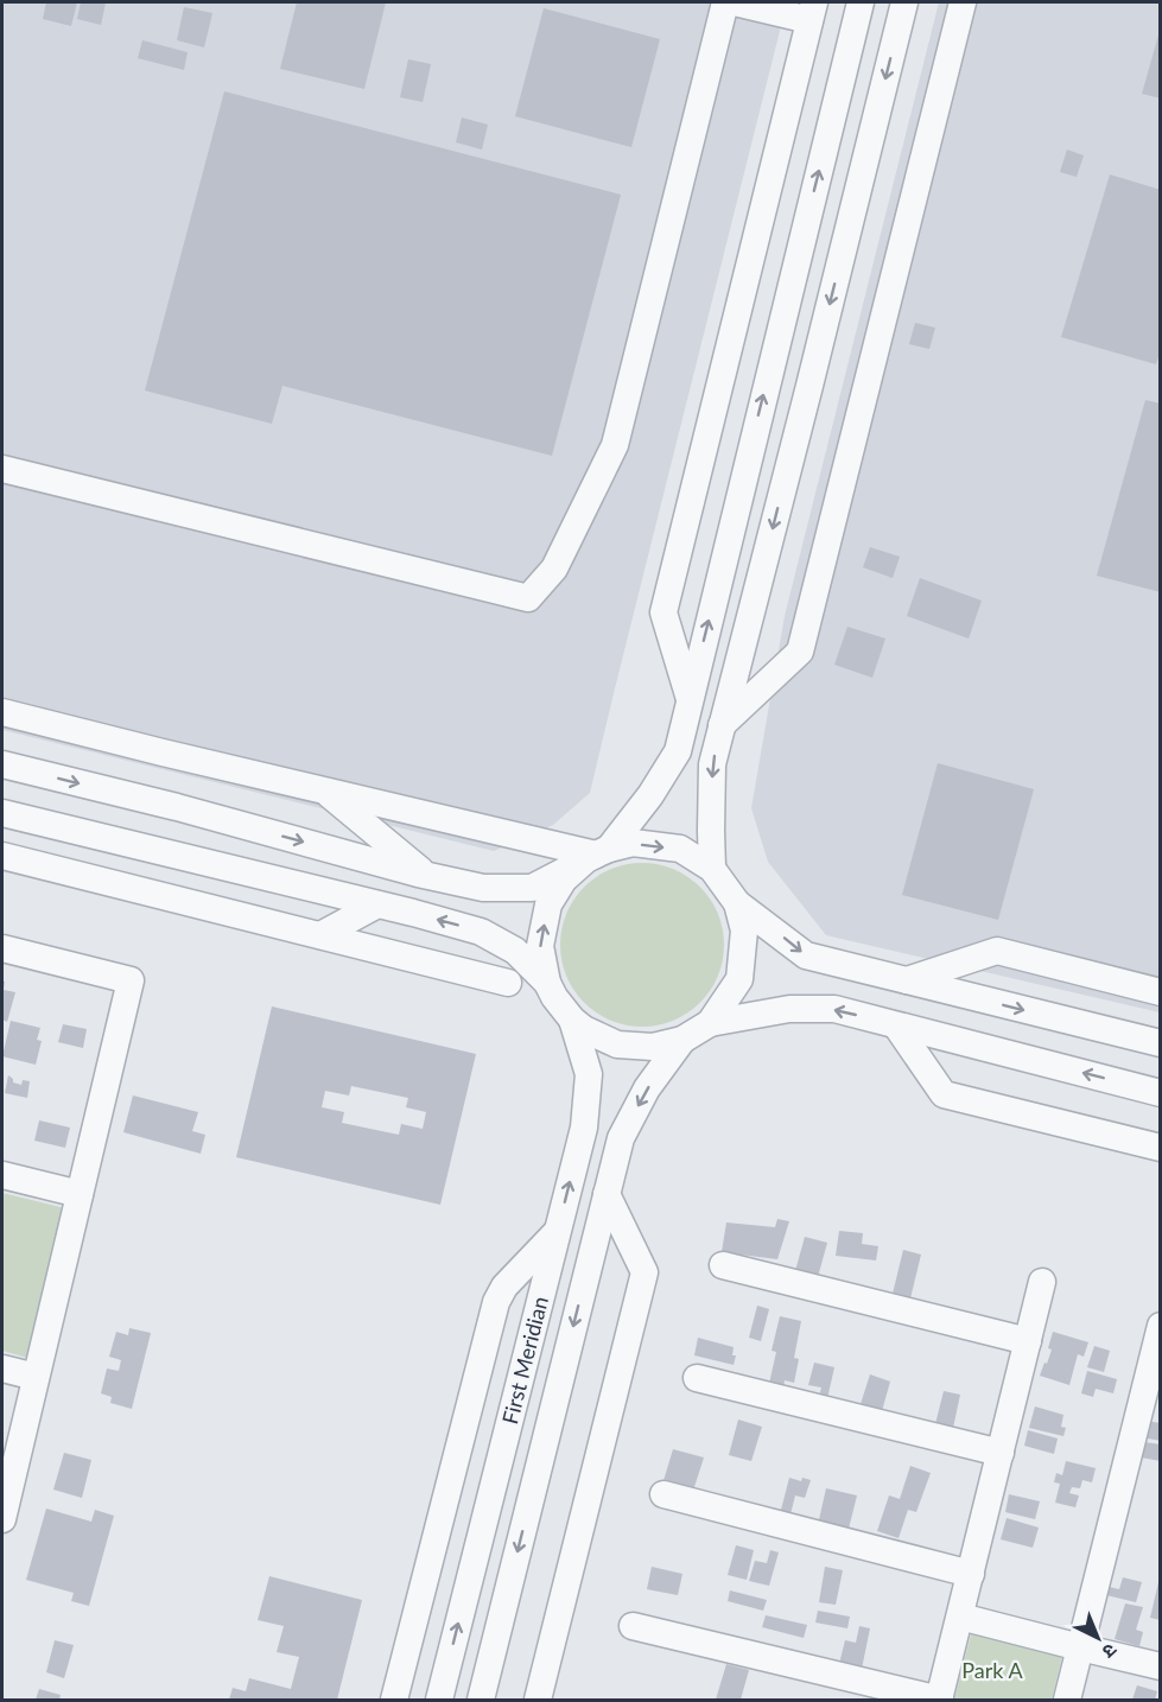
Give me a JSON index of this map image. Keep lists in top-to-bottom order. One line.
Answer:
{"streets":{"street":["First Meridian"]},"parks":["Park A"],"north":"bottom right"}
